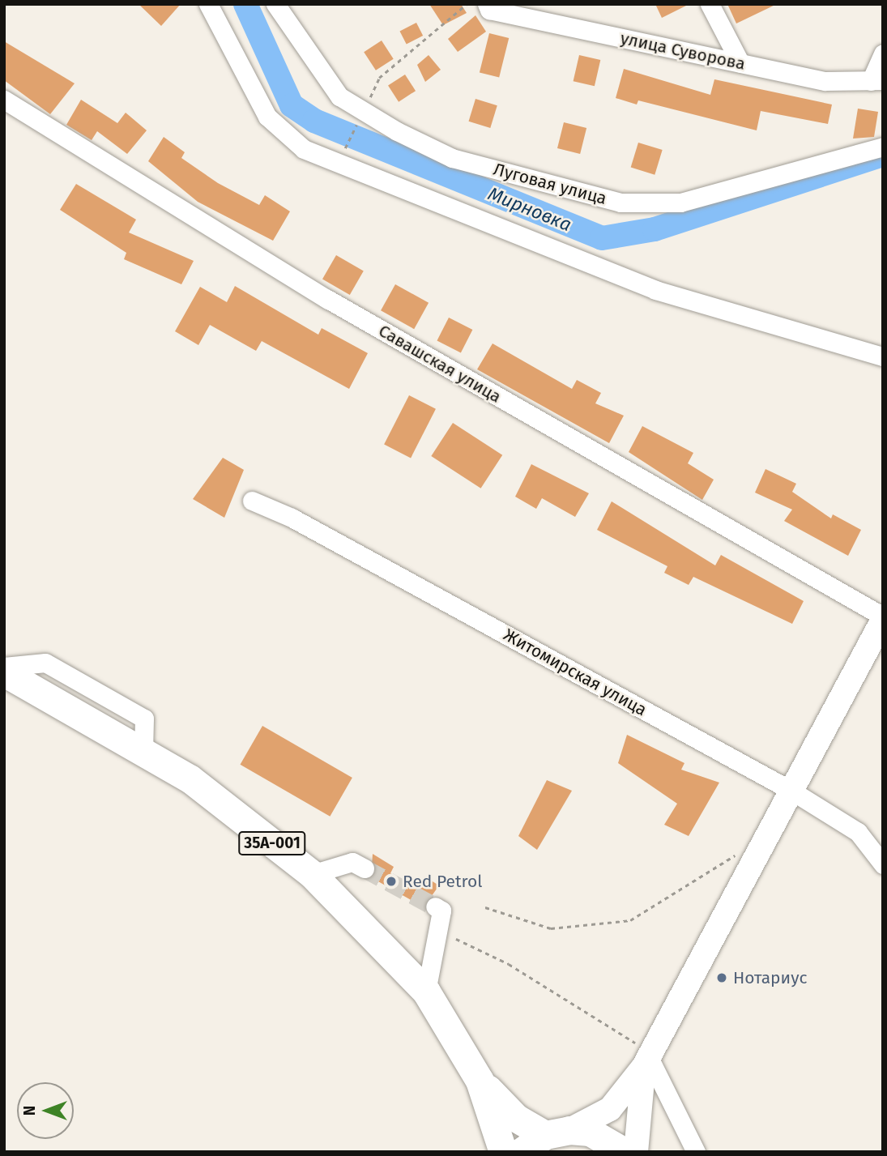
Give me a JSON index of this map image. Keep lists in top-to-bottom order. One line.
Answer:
{"streets":{"highway":["35А-001"],"street":["улица Суворова","Луговая улица","Савашская улица","Житомирская улица"]},"water":["Мирновка"],"places":["Red Petrol","Нотариус"],"north":"left"}
